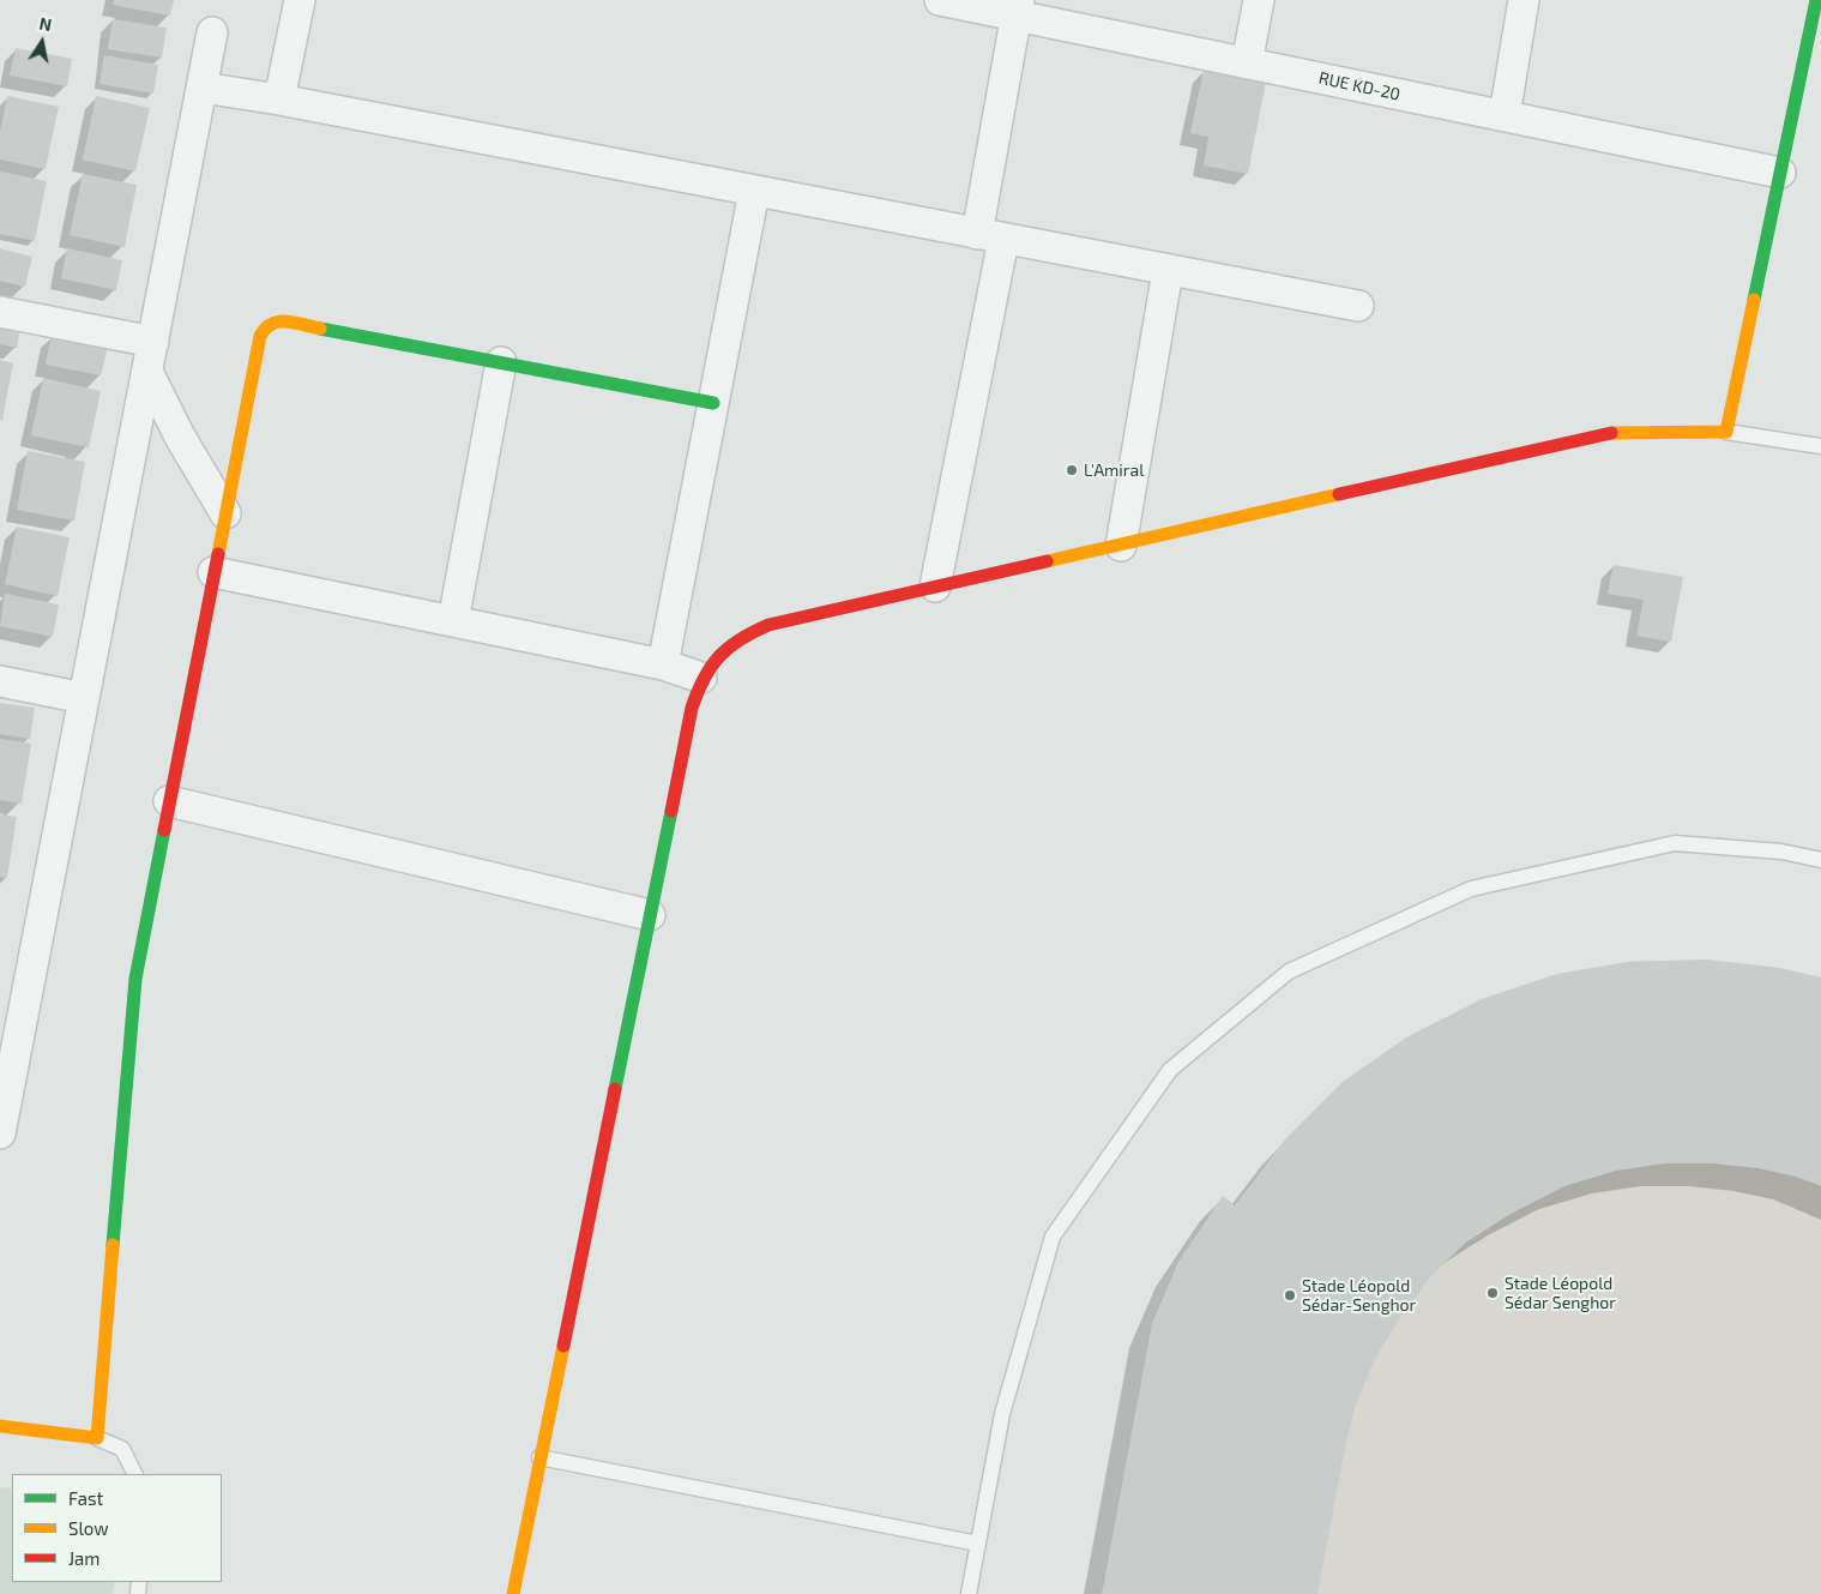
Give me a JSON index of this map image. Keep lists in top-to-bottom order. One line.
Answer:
{"streets":{"street":["RUE KD-20"]},"places":["L'Amiral","Stade Léopold Sédar Senghor","Stade Léopold Sédar-Senghor"],"legend":["Fast","Slow","Jam"],"north":"top"}
